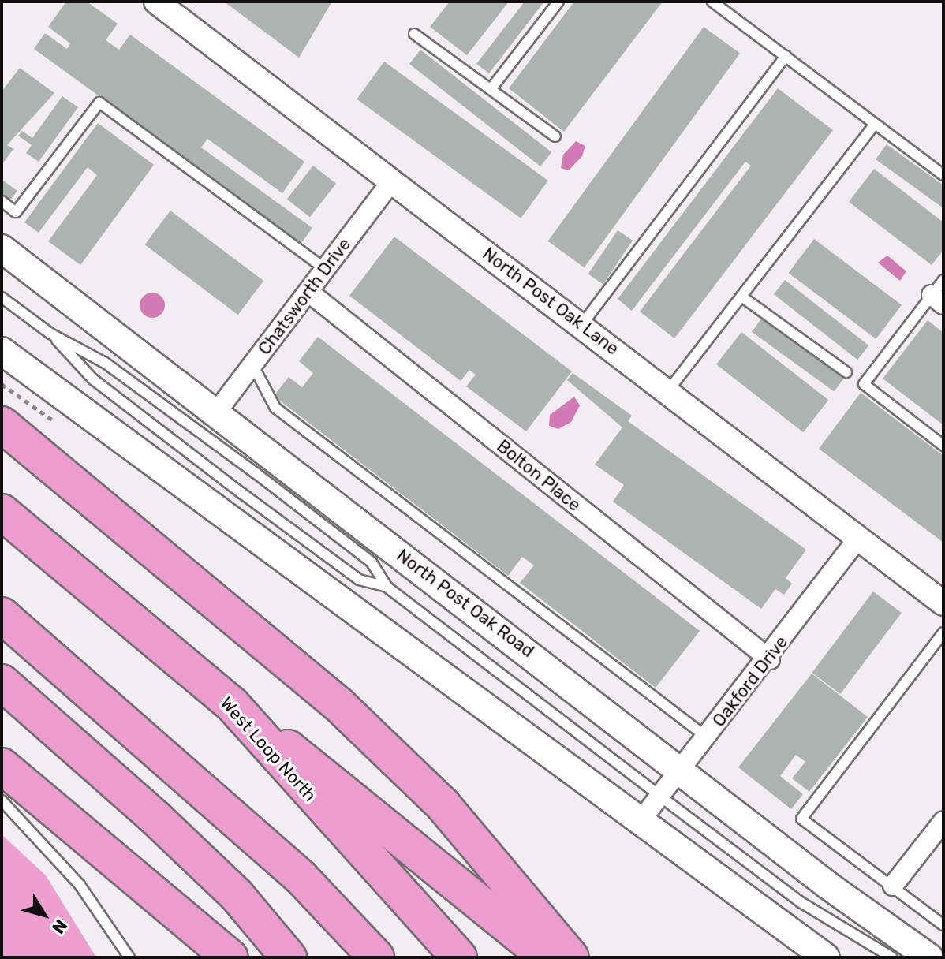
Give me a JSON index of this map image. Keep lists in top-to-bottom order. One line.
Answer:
{"streets":{"highway":["West Loop North"],"main road":["North Post Oak Road"],"street":["Chatsworth Drive","North Post Oak Lane","Bolton Place","Oakford Drive"]},"crossings":[["Chatsworth Drive","North Post Oak Lane"],["Chatsworth Drive","Bolton Place"],["Chatsworth Drive","North Post Oak Road"],["North Post Oak Lane","Oakford Drive"],["Bolton Place","Oakford Drive"],["North Post Oak Road","Oakford Drive"]],"north":"bottom right"}
